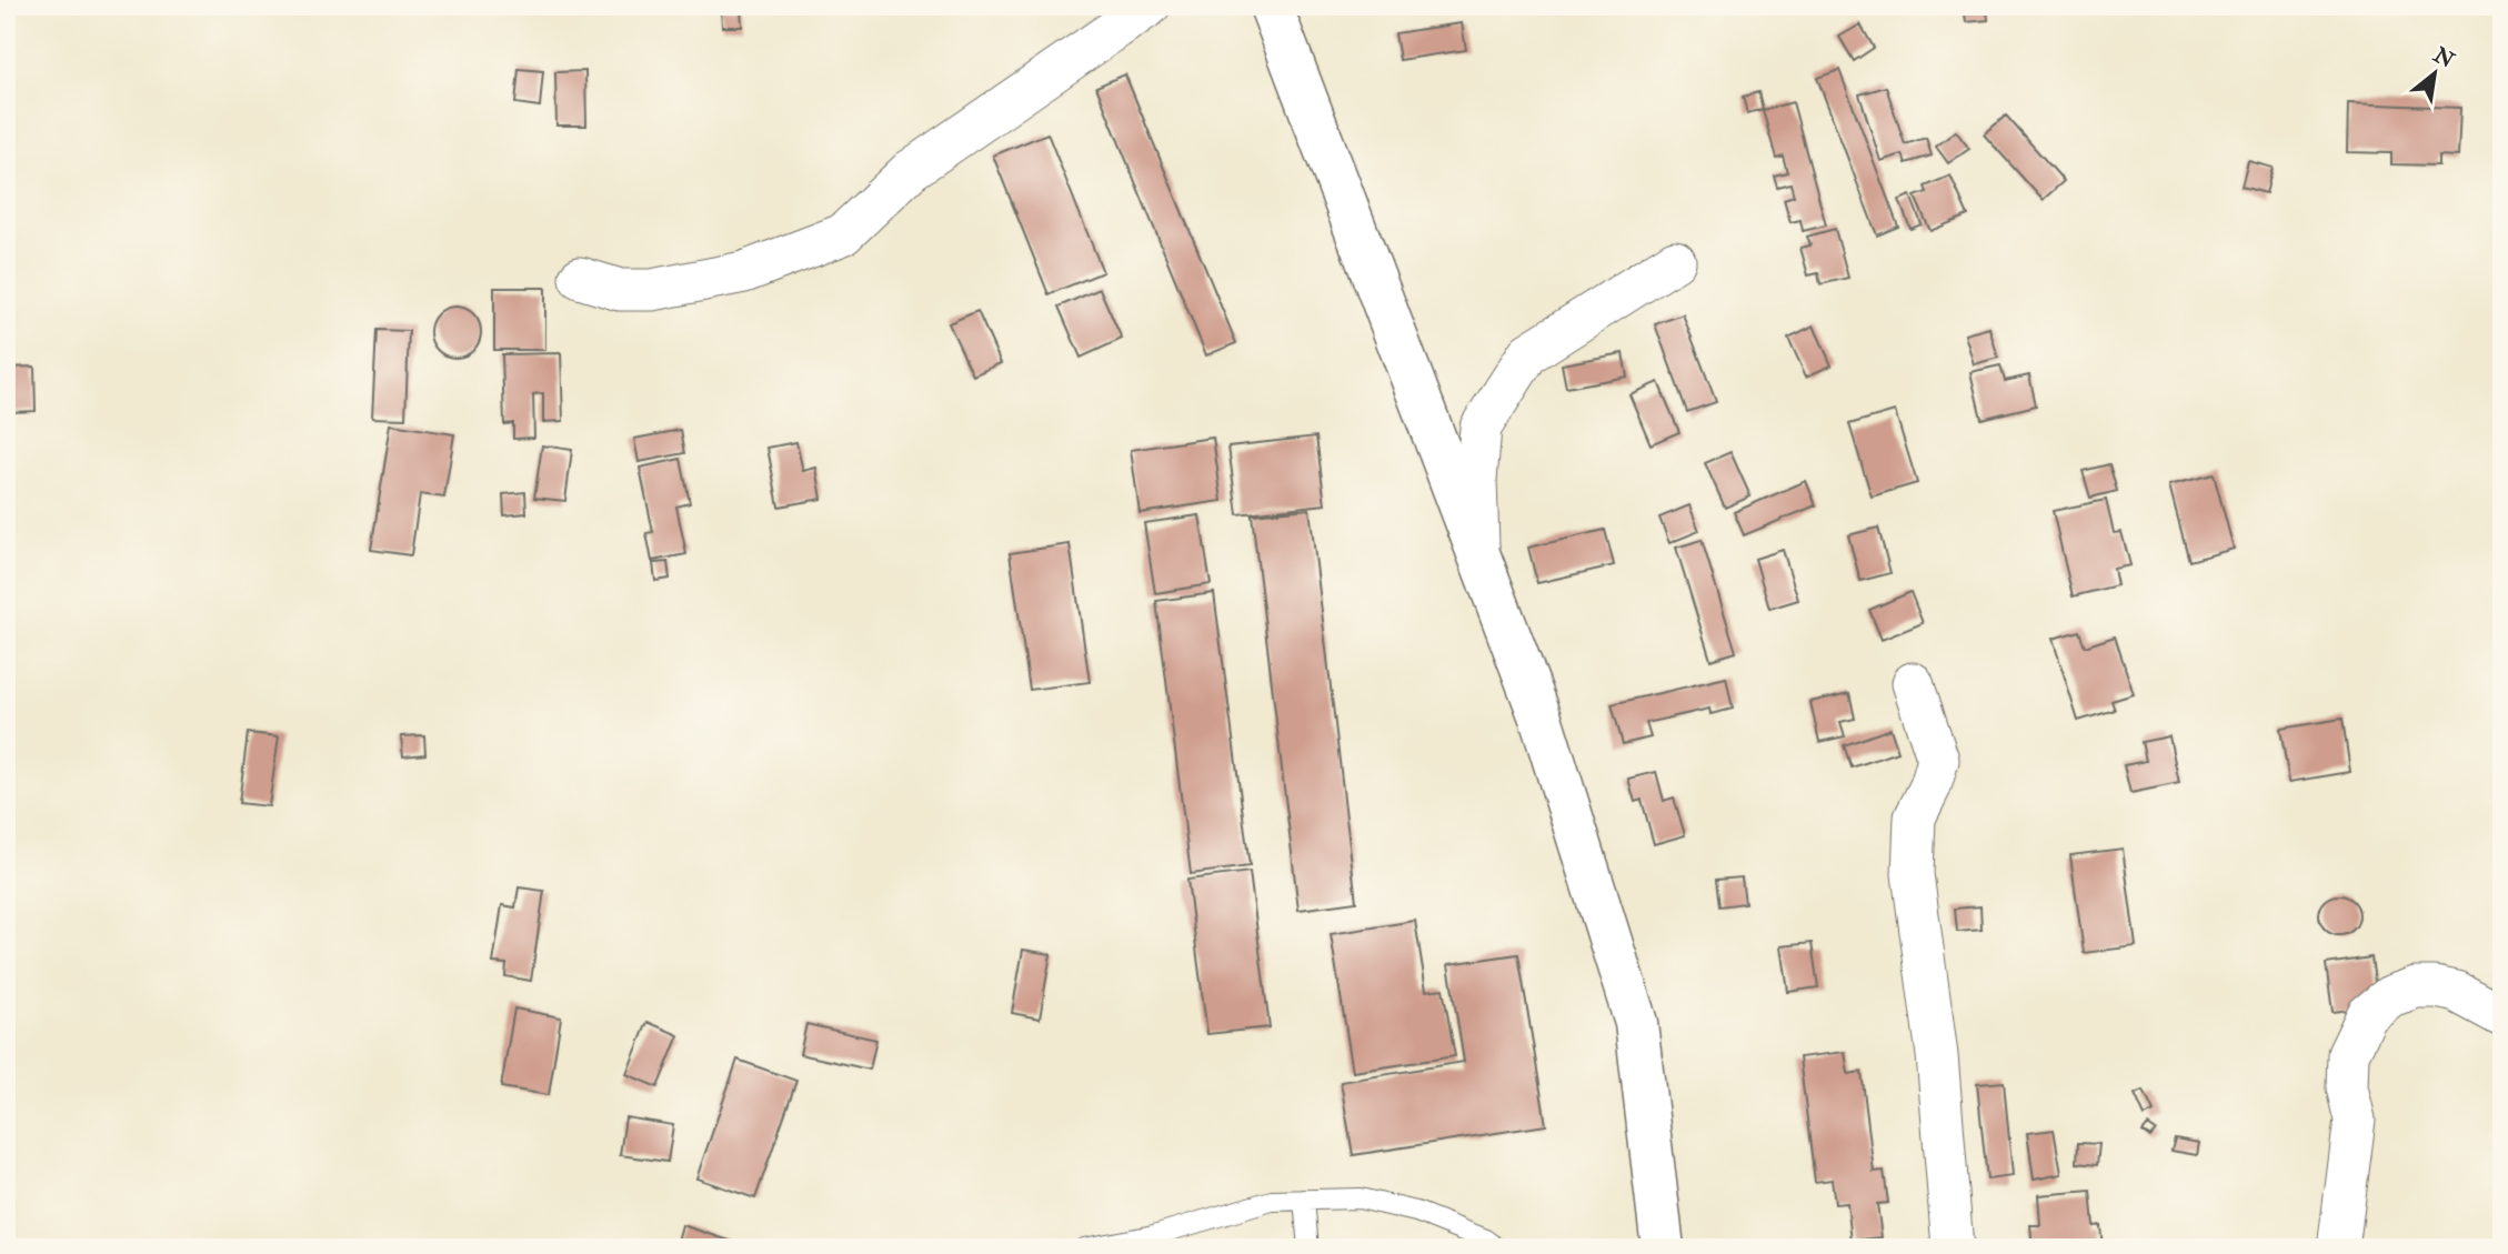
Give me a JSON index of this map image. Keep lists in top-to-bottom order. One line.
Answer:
{"north":"top right"}
